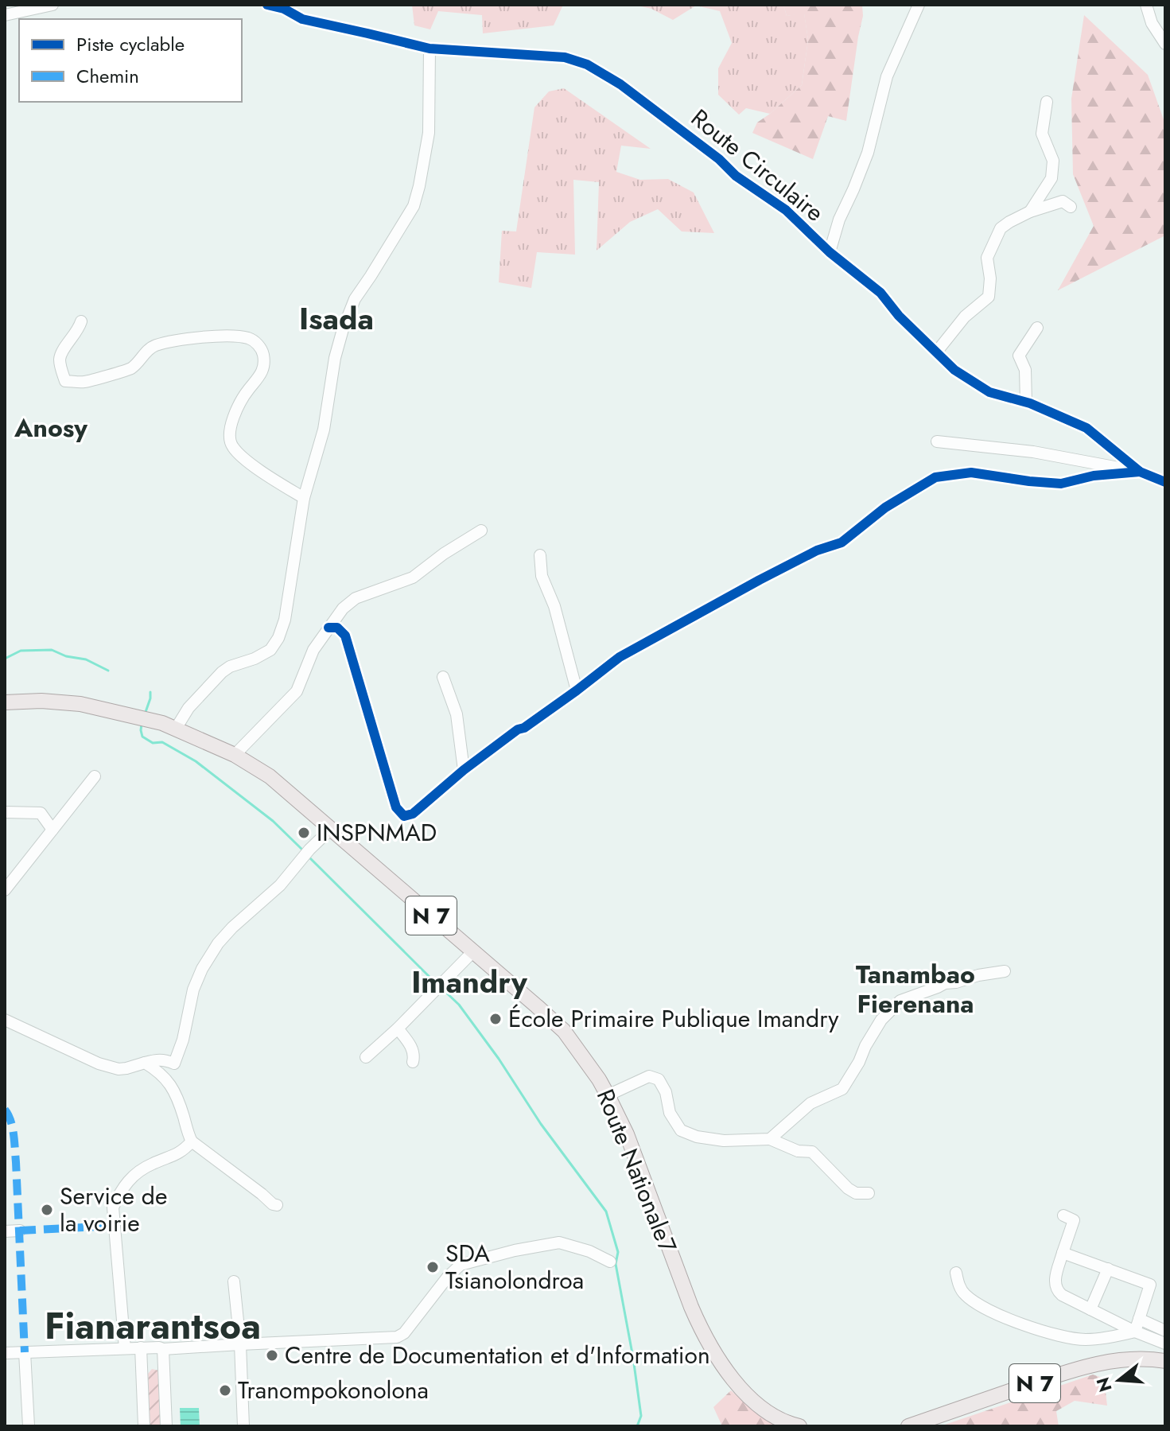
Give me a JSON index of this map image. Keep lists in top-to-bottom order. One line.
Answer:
{"streets":{"main road":["N 7","Route Nationale7"],"street":["Route Circulaire"]},"crossings":[["N 7","Route Nationale7"]],"districts":["Isada","Anosy","Tanambao Fierenana","Imandry","Fianarantsoa"],"places":["INSPNMAD","École Primaire Publique Imandry","Service de la voirie","SDA Tsianolondroa","Centre de Documentation et d'Information","Tranompokonolona"],"legend":["Piste cyclable","Chemin"],"north":"left"}
